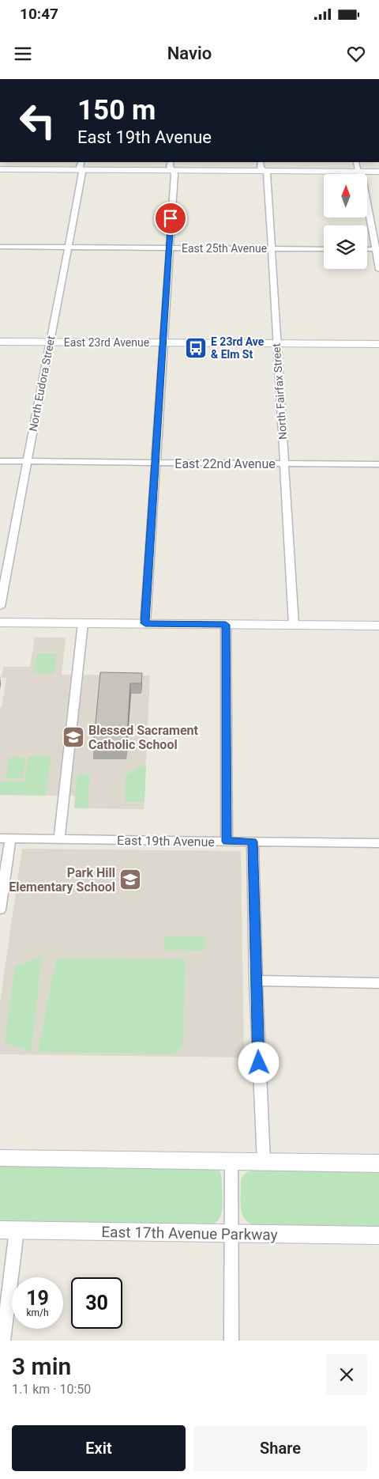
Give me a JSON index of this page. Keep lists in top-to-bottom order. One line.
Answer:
{"streets":{"street":["East 25th Avenue","East 23rd Avenue","North Eudora Street","North Fairfax Street","East 22nd Avenue","East 19th Avenue","East 17th Avenue Parkway"]},"crossings":[["East 25th Avenue","North Eudora Street"],["East 25th Avenue","North Fairfax Street"],["East 23rd Avenue","North Eudora Street"],["East 23rd Avenue","North Fairfax Street"],["North Eudora Street","East 22nd Avenue"],["North Fairfax Street","East 22nd Avenue"]],"places":{"bus stop":["E 23rd Ave & Elm St"],"school or university":["Blessed Sacrament Catholic School","Park Hill Elementary School"]},"north":"top","page":{"status":"10:47","header":"Navio","turn":["150 m","East 19th Avenue"],"speed":"19 km/h","limit":"30","heading":["3 min","1.1 km · 10:50"],"buttons":["Exit","Share"]}}
